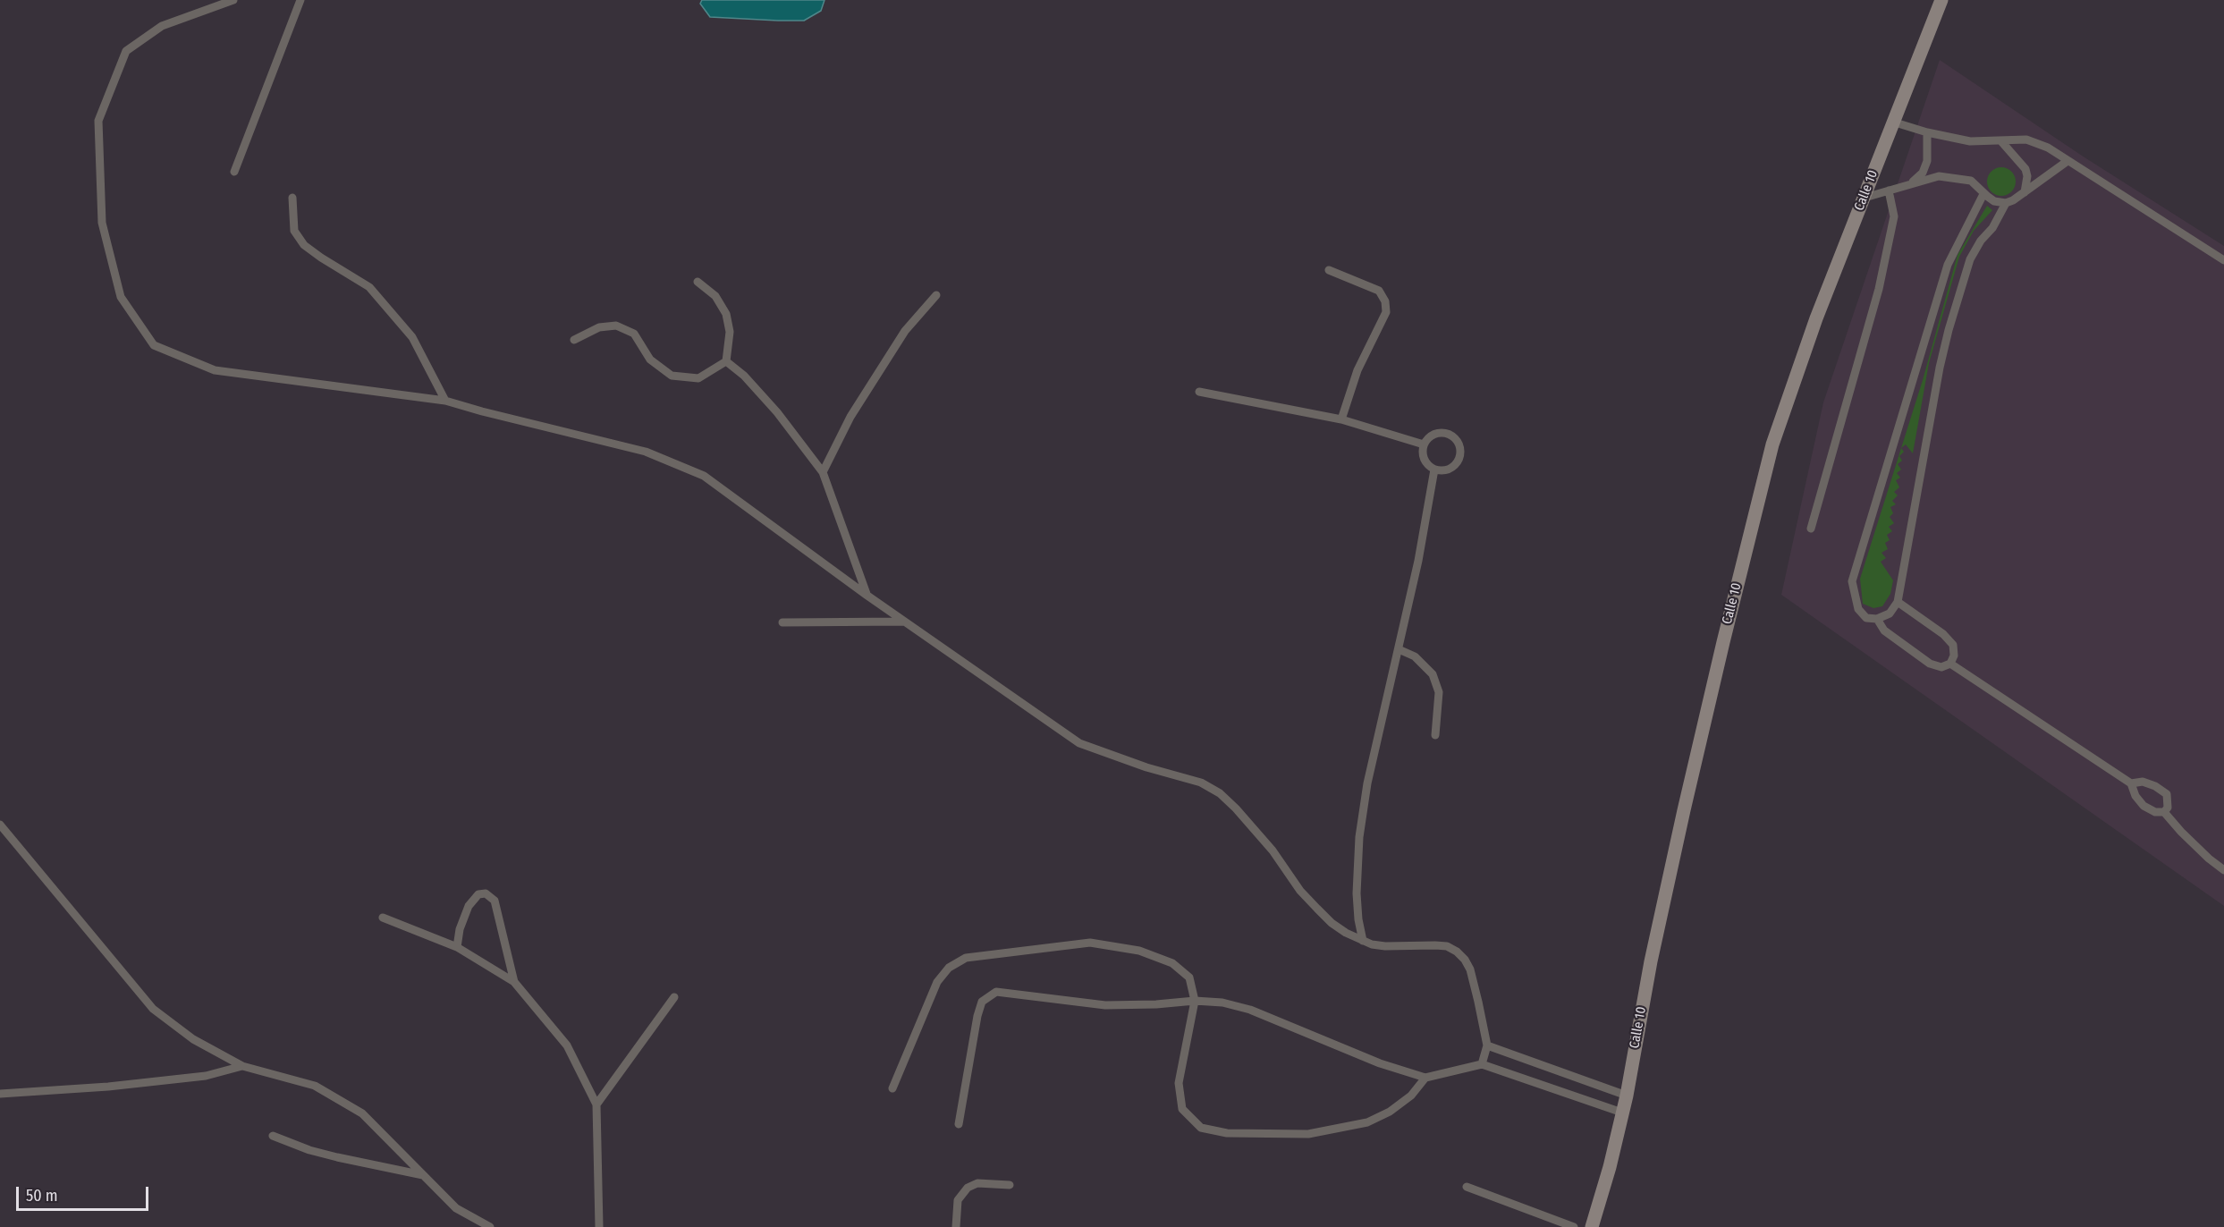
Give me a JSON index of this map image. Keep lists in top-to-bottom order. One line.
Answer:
{"streets":{"main road":["Calle 10"]},"scale_bar":"50 m"}
